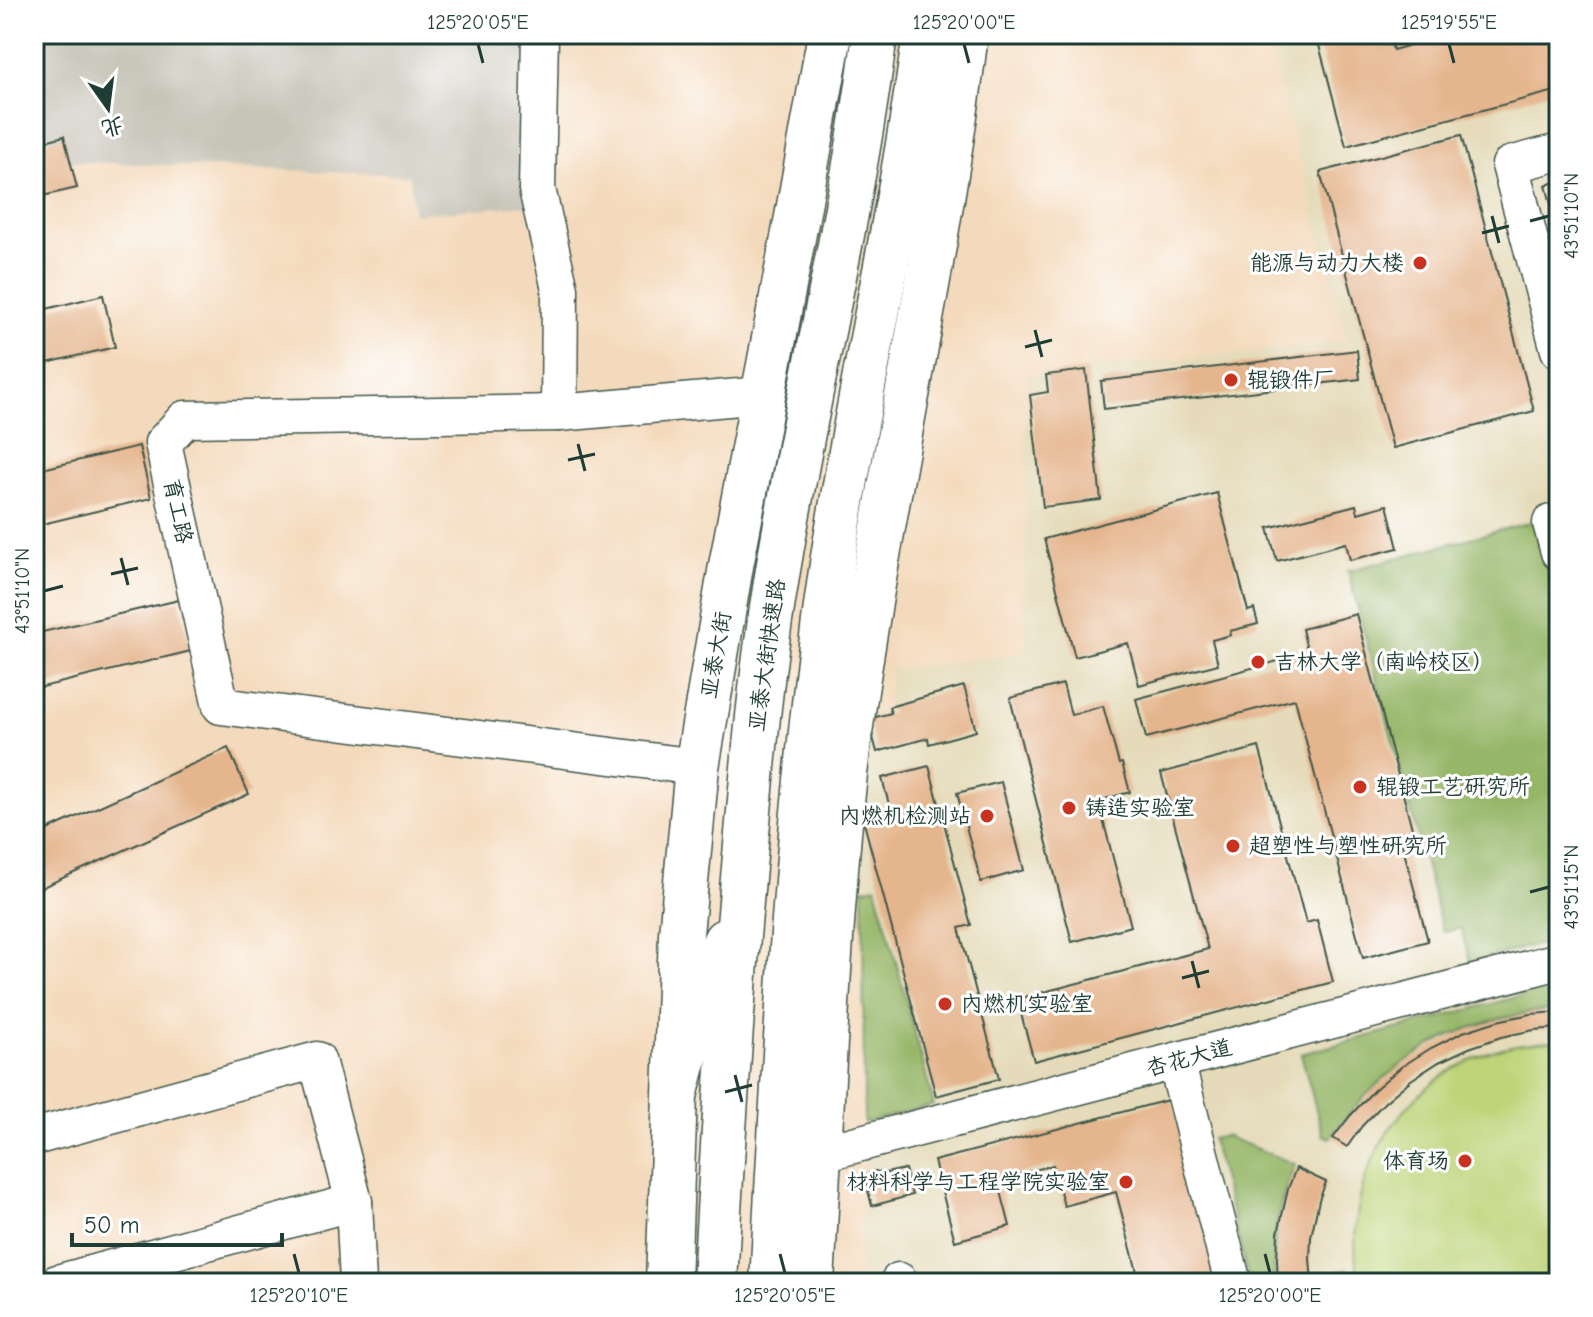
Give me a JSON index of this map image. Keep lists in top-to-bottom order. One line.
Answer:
{"streets":{"main road":["亚泰大街","亚泰大街快速路"],"street":["育工路","杏花大道"]},"crossings":[["育工路","亚泰大街"]],"places":["能源与动力大楼","辊锻件厂","吉林大学（南岭校区）","辊锻工艺研究所","铸造实验室","内燃机检测站","超塑性与塑性研究所","内燃机实验室","体育场","材料科学与工程学院实验室"],"scale_bar":"50 m","north":"bottom","coordinates":["125°20'05\"E","125°20'00\"E","125°19'55\"E","43°51'10\"N","43°51'15\"N","125°20'10\"E"]}
